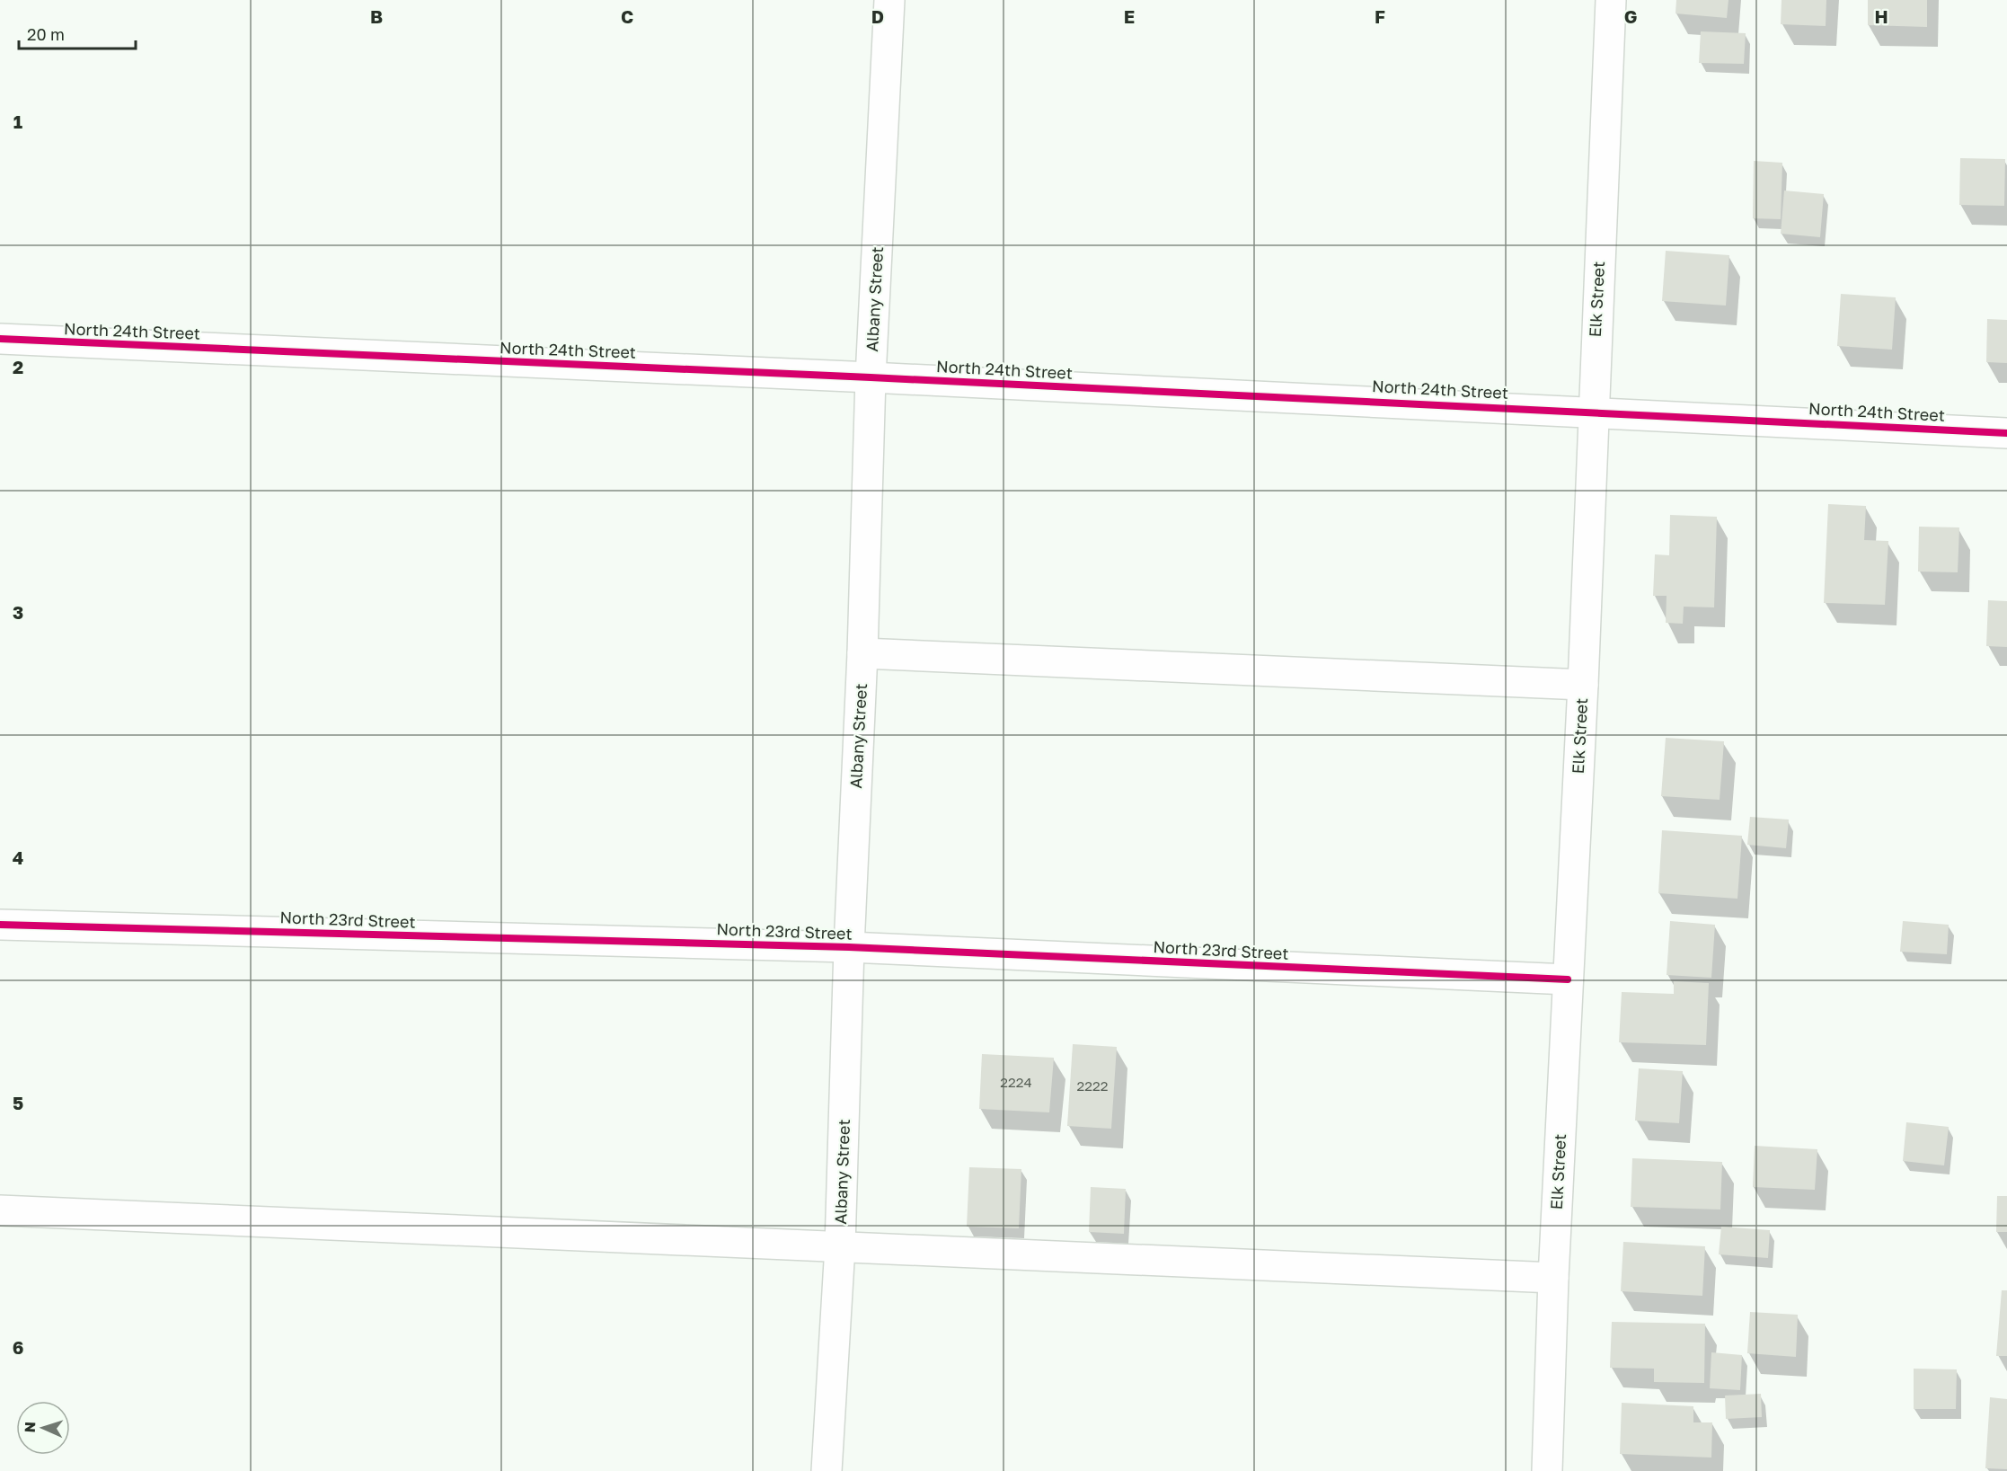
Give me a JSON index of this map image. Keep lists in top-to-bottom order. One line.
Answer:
{"streets":{"street":["Albany Street","Elk Street","North 24th Street","North 23rd Street"]},"crossings":[["Albany Street","North 24th Street"],["Albany Street","North 23rd Street"],["Elk Street","North 24th Street"],["Elk Street","North 23rd Street"]],"house_numbers":["2224","2222"],"scale_bar":"20 m","north":"left","grid":{"columns":["B","C","D","E","F","G","H"],"rows":["1","2","3","4","5","6"]}}
